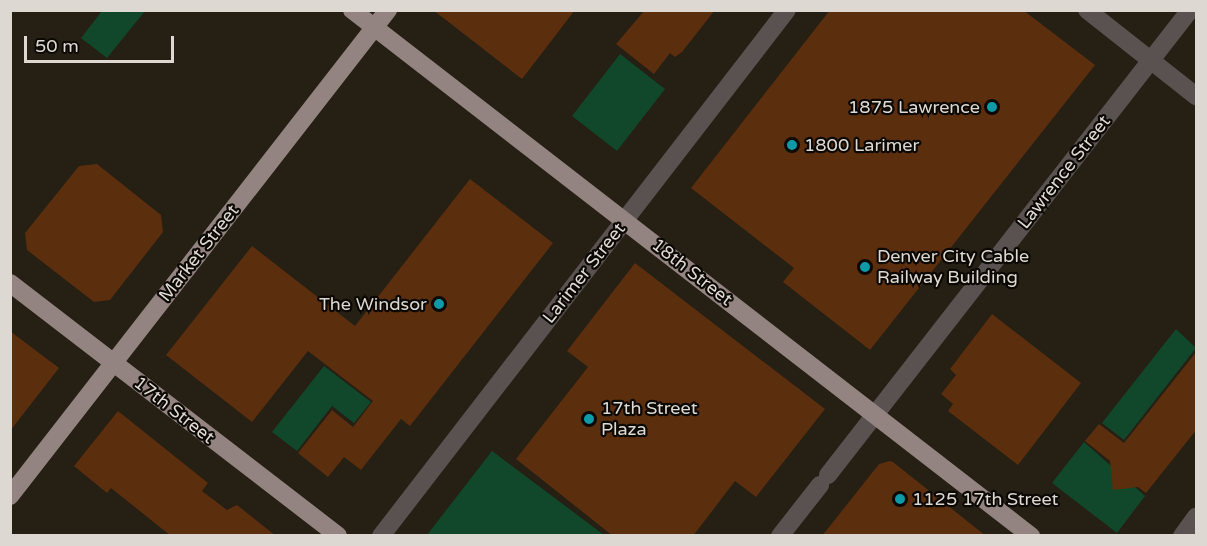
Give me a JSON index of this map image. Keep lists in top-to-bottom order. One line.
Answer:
{"streets":{"main road":["Market Street","18th Street","17th Street"],"street":["Lawrence Street","Larimer Street"]},"crossings":[["Lawrence Street","18th Street"],["Market Street","18th Street"],["Market Street","17th Street"],["18th Street","Larimer Street"]],"places":["1875 Lawrence","1800 Larimer","Denver City Cable Railway Building","The Windsor","17th Street Plaza","1125 17th Street"],"scale_bar":"50 m"}
